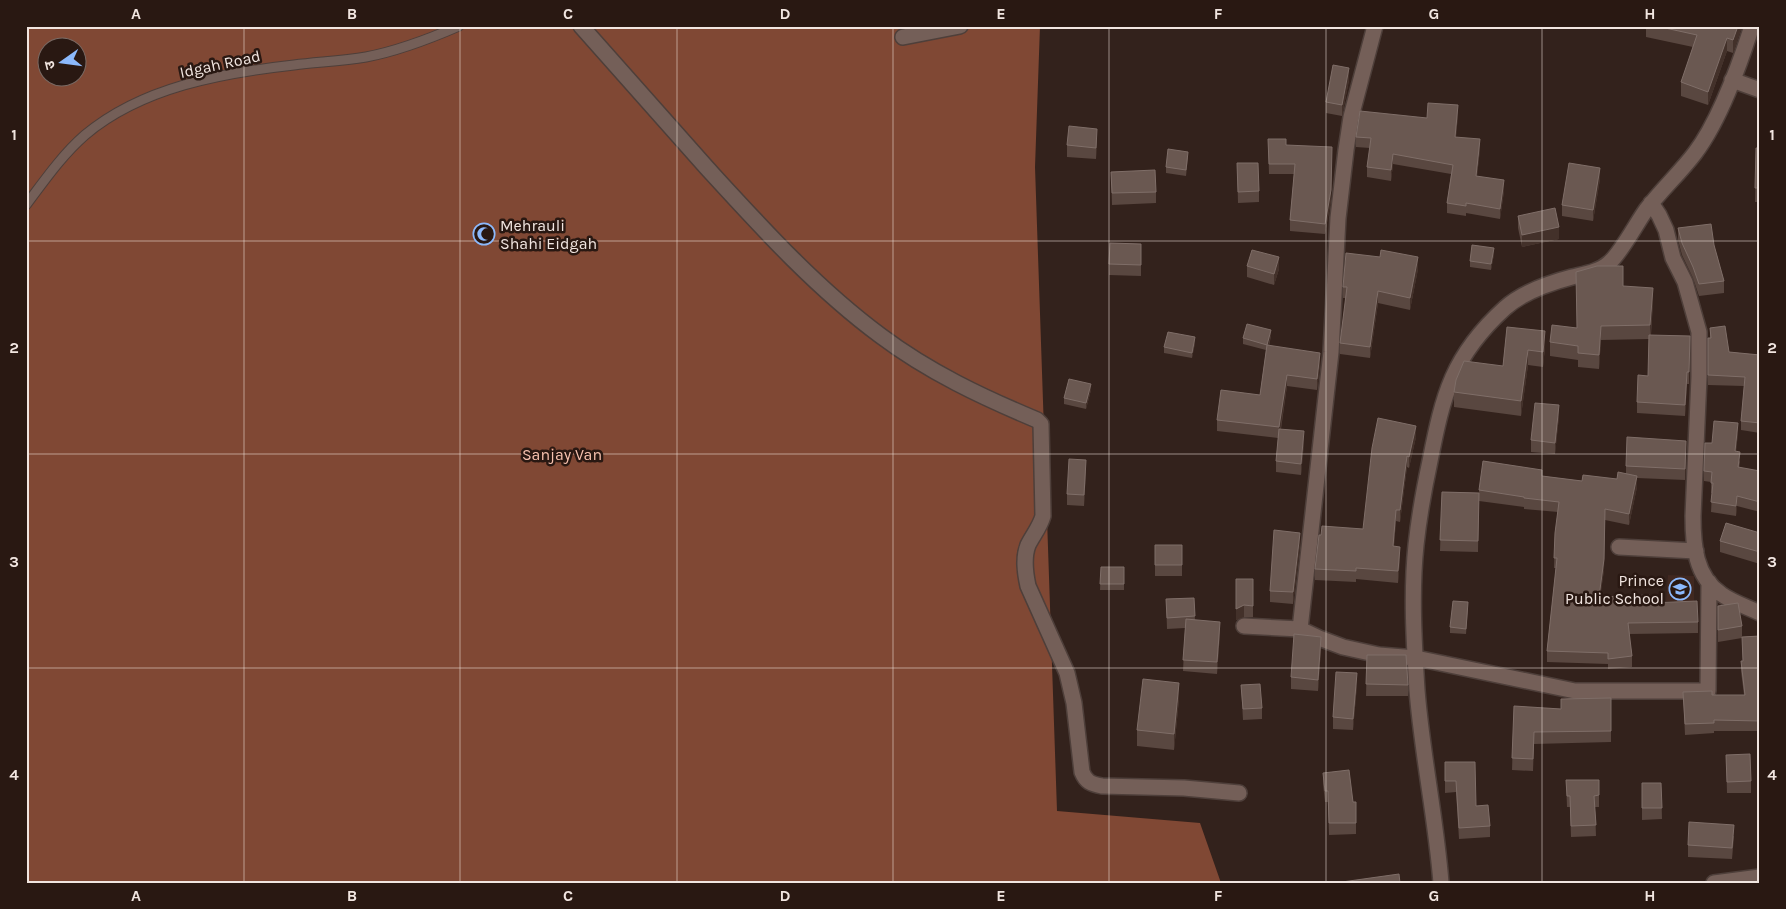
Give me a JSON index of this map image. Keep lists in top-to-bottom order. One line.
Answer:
{"streets":{"lane":["Idgah Road"]},"parks":["Sanjay Van"],"places":{"mosque":["Mehrauli Shahi Eidgah"],"school or university":["Prince Public School"]},"north":"left","grid":{"columns":["A","B","C","D","E","F","G","H"],"rows":["1","2","3","4"]}}
